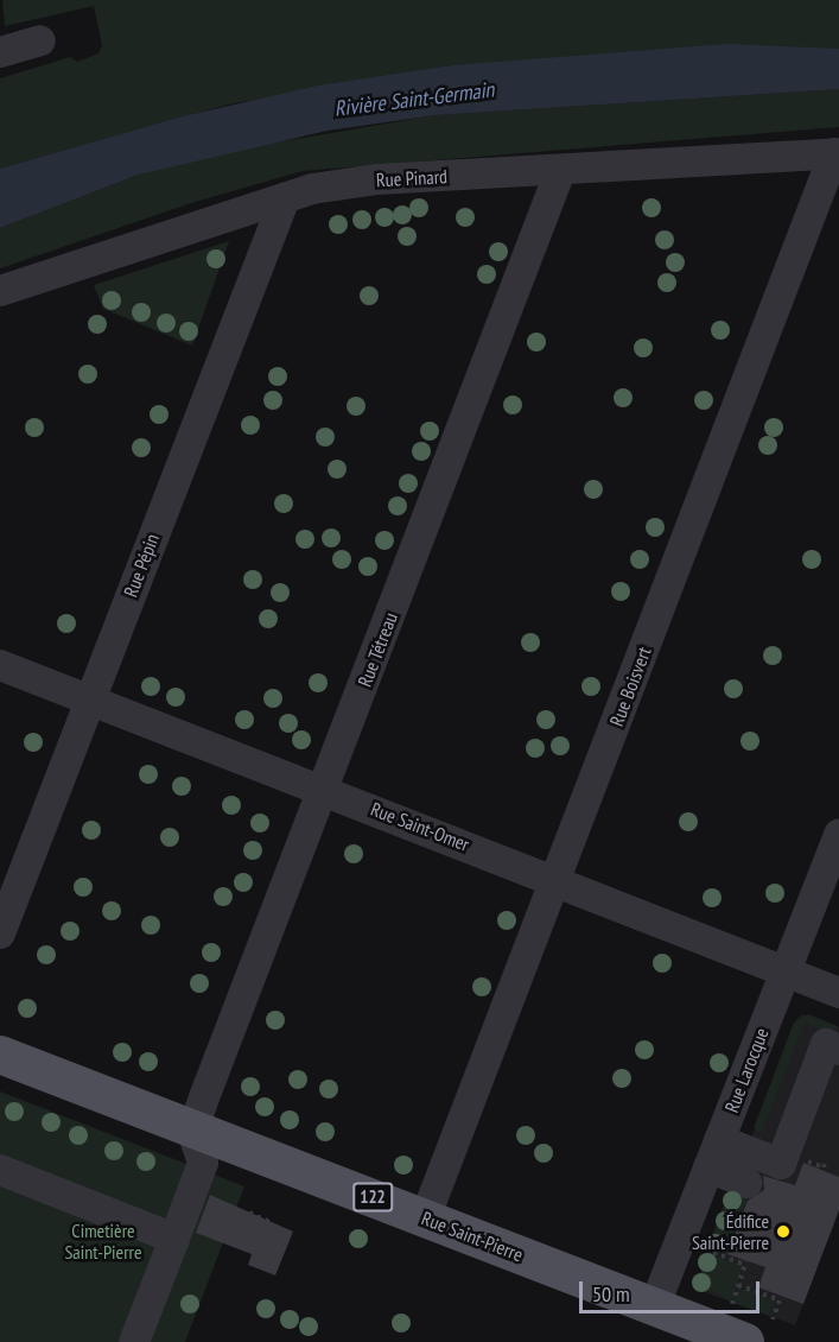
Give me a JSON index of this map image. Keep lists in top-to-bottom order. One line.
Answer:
{"streets":{"main road":["122","Rue Saint-Pierre"],"street":["Rue Pinard","Rue Pépin","Rue Tétreau","Rue Boisvert","Rue Saint-Omer","Rue Larocque"]},"crossings":[["Rue Pinard","Rue Pépin"],["Rue Pinard","Rue Tétreau"],["Rue Pinard","Rue Boisvert"],["Rue Pépin","Rue Saint-Omer"],["Rue Tétreau","Rue Saint-Omer"],["Rue Tétreau","Rue Saint-Pierre"],["Rue Boisvert","Rue Saint-Omer"],["Rue Boisvert","Rue Saint-Pierre"],["Rue Saint-Omer","Rue Larocque"],["Rue Larocque","Rue Saint-Pierre"]],"water":["Rivière Saint-Germain"],"parks":["Cimetière Saint-Pierre"],"places":["Édifice Saint-Pierre"],"scale_bar":"50 m"}
